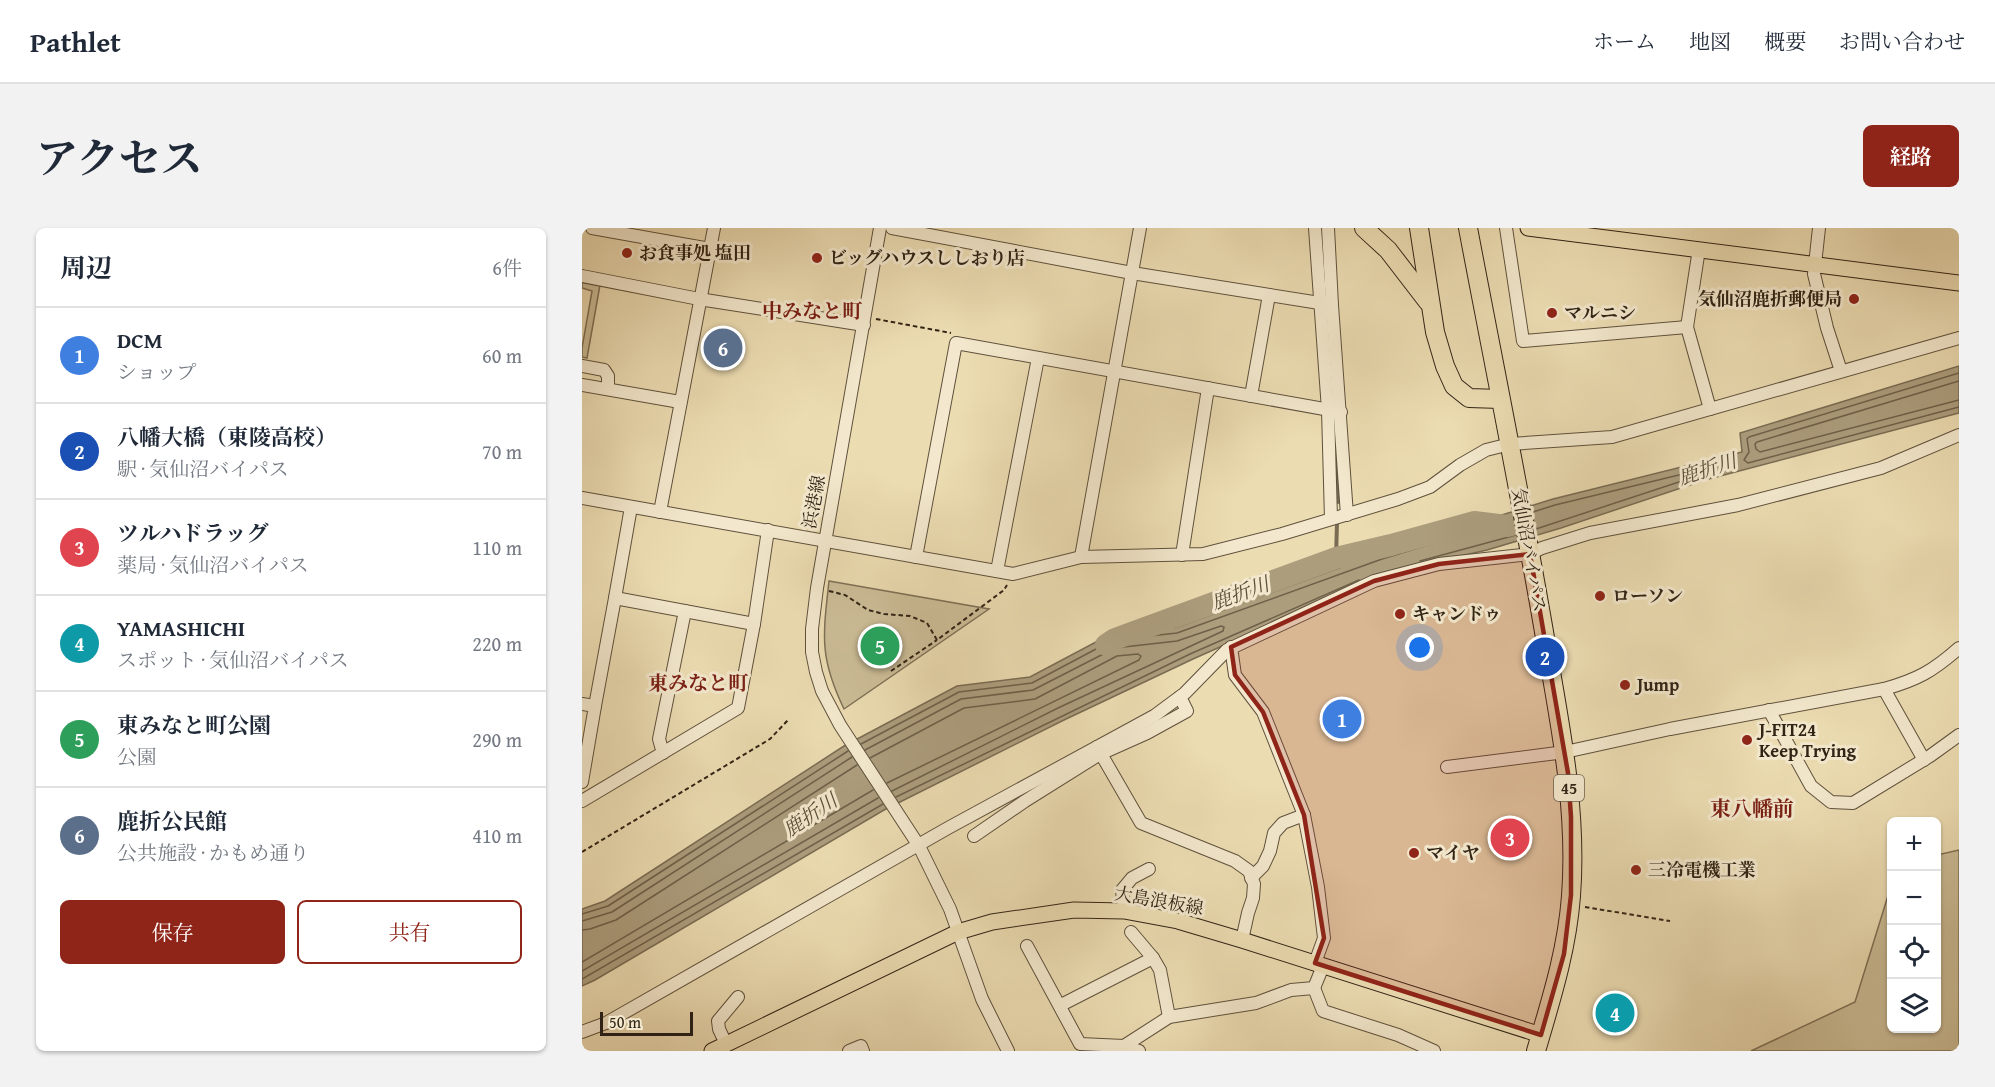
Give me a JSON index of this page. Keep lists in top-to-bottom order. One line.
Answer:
{"streets":{"highway":["気仙沼バイパス","45"],"main road":["大島浪板線"],"street":["浜港線"]},"crossings":[["気仙沼バイパス","大島浪板線"]],"districts":["中みなと町","東みなと町","東八幡前"],"water":["鹿折川"],"places":["お食事処 塩田","ビッグハウスししおり店","気仙沼鹿折郵便局","マルニシ","ローソン","キャンドゥ","Jump","J-FIT24 Keep Trying","マイヤ","三冷電機工業"],"scale_bar":"50 m","page":{"header":"Pathlet","nav":["ホーム","地図","概要","お問い合わせ"],"title":"アクセス","buttons":["経路",["保存","共有"]],"heading":["周辺","6件"],"list":[{"mark":"1","name":"DCM","note":"ショップ","value":"60 m"},{"mark":"2","name":"八幡大橋（東陵高校）","note":"駅 · 気仙沼バイパス","value":"70 m"},{"mark":"3","name":"ツルハドラッグ","note":"薬局 · 気仙沼バイパス","value":"110 m"},{"mark":"4","name":"YAMASHICHI","note":"スポット · 気仙沼バイパス","value":"220 m"},{"mark":"5","name":"東みなと町公園","note":"公園","value":"290 m"},{"mark":"6","name":"鹿折公民館","note":"公共施設 · かもめ通り","value":"410 m"}],"pins":["6","5","2","1","3","4"],"map_buttons":["+","−"],"scale":"50 m"}}
